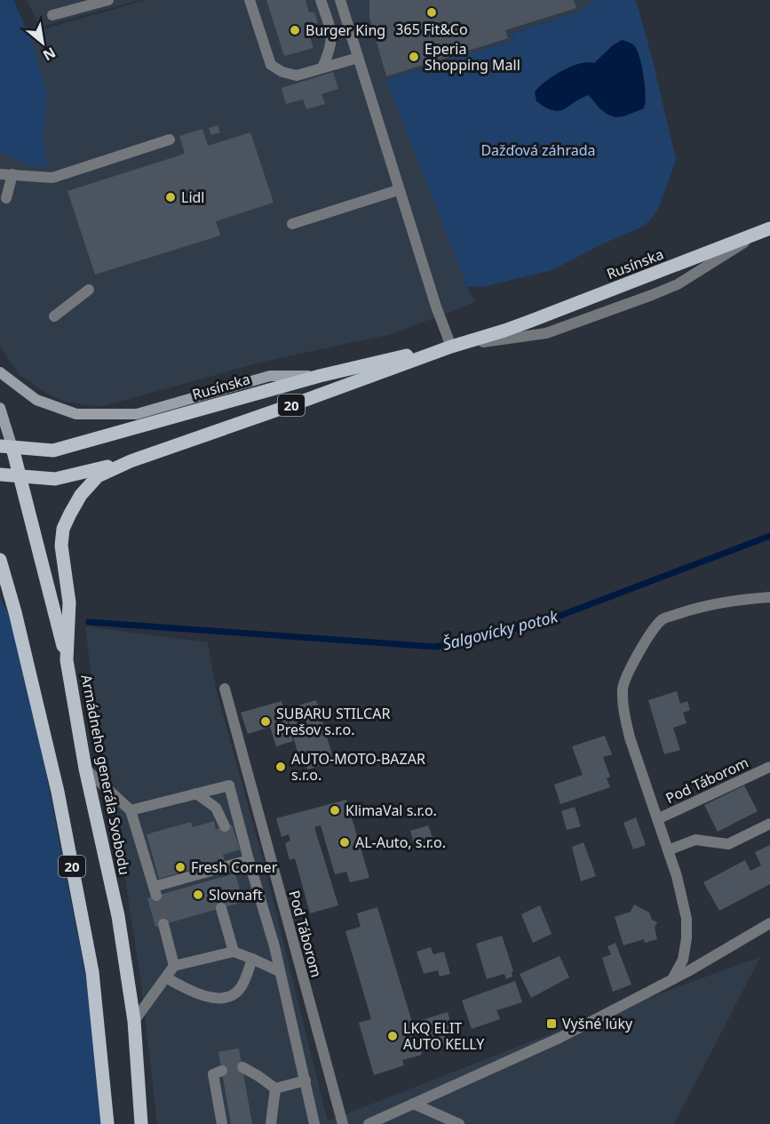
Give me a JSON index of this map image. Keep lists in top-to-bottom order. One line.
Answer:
{"streets":{"main road":["Rusínska","20","Armádneho generála Svobodu"],"street":["Pod Táborom"]},"crossings":[["Rusínska","Armádneho generála Svobodu"]],"water":["Šalgovícky potok"],"parks":["Dažďová záhrada"],"places":{"other":["365 Fit&Co","Burger King","Eperia Shopping Mall","Lidl","SUBARU STILCAR Prešov s.r.o.","AUTO-MOTO-BAZAR s.r.o.","KlimaVal s.r.o.","AL-Auto, s.r.o.","Fresh Corner","Slovnaft","LKQ ELIT AUTO KELLY"],"transit":["Vyšné lúky"]},"north":"bottom right"}
